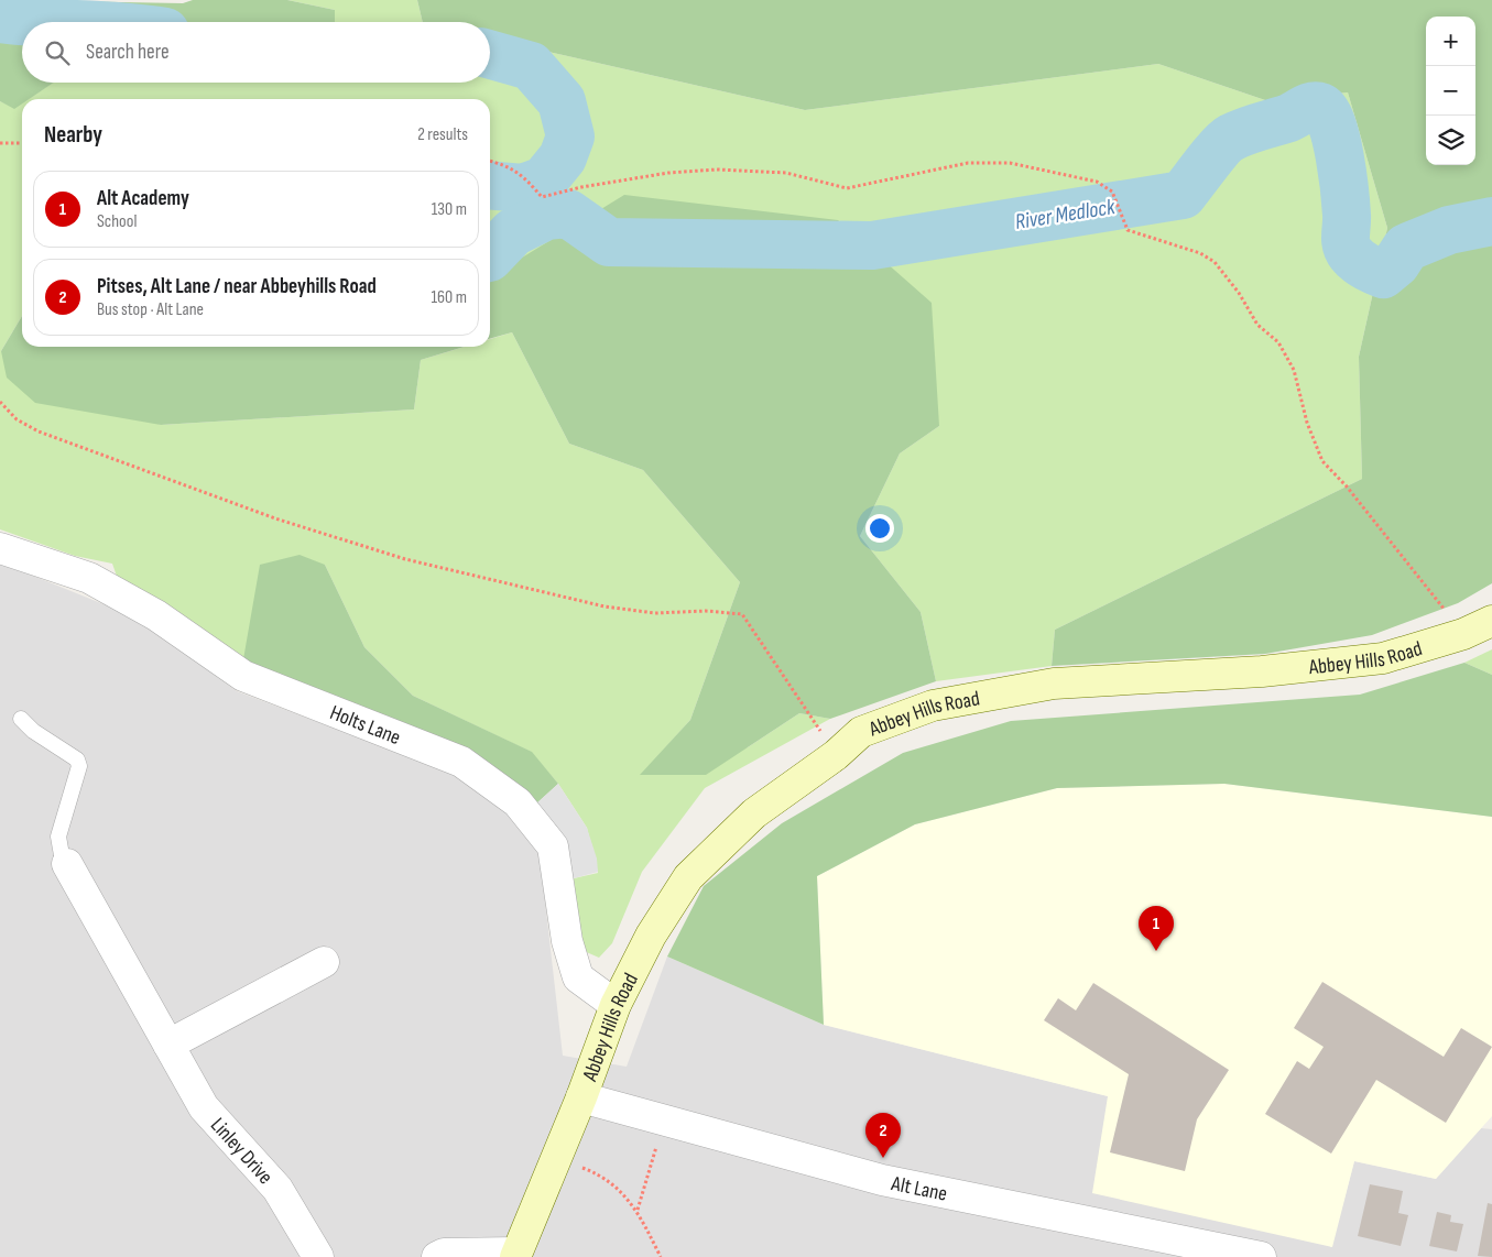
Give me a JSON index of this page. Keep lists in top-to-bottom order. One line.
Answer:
{"streets":{"main road":["Abbey Hills Road"],"street":["Holts Lane","Linley Drive","Alt Lane"]},"crossings":[["Abbey Hills Road","Holts Lane"],["Abbey Hills Road","Alt Lane"]],"water":["River Medlock"],"page":{"map_buttons":["+","−"],"search":"Search here","heading":["Nearby","2 results"],"list":[{"mark":"1","name":"Alt Academy","note":"School","value":"130 m"},{"mark":"2","name":"Pitses, Alt Lane / near Abbeyhills Road","note":"Bus stop · Alt Lane","value":"160 m"}],"pins":["1","2"]}}
